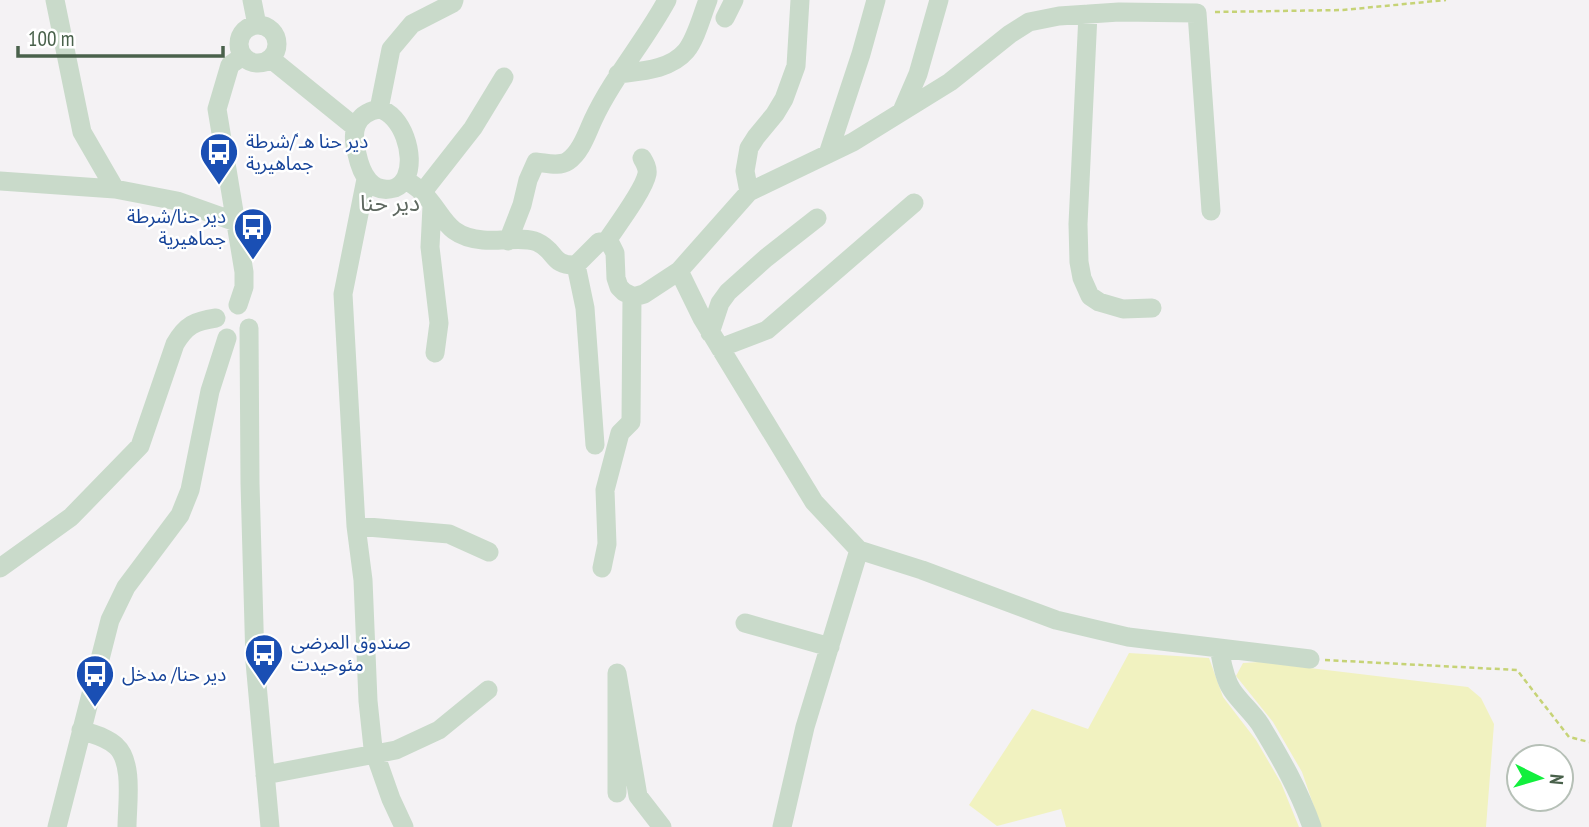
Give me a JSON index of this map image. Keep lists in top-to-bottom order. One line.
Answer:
{"districts":["دير حنا"],"places":{"bus stop":["دير حنا هـ‘/شرطة جماهيرية","دير حنا/شرطة جماهيرية","صندوق المرضى مئوحيدت","دير حنا/ مدخل"]},"scale_bar":"100 m","north":"right"}
